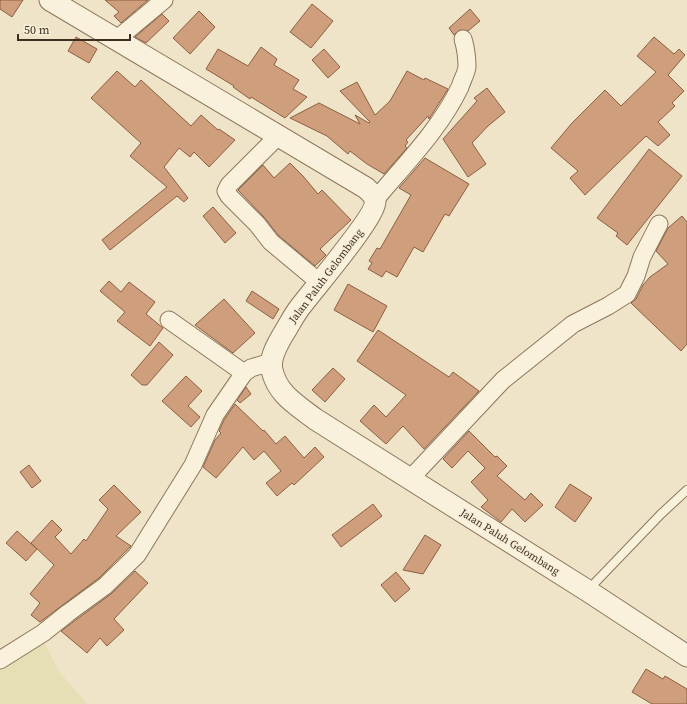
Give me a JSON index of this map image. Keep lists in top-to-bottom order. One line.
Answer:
{"streets":{"street":["Jalan Paluh Gelombang"]},"scale_bar":"50 m"}
